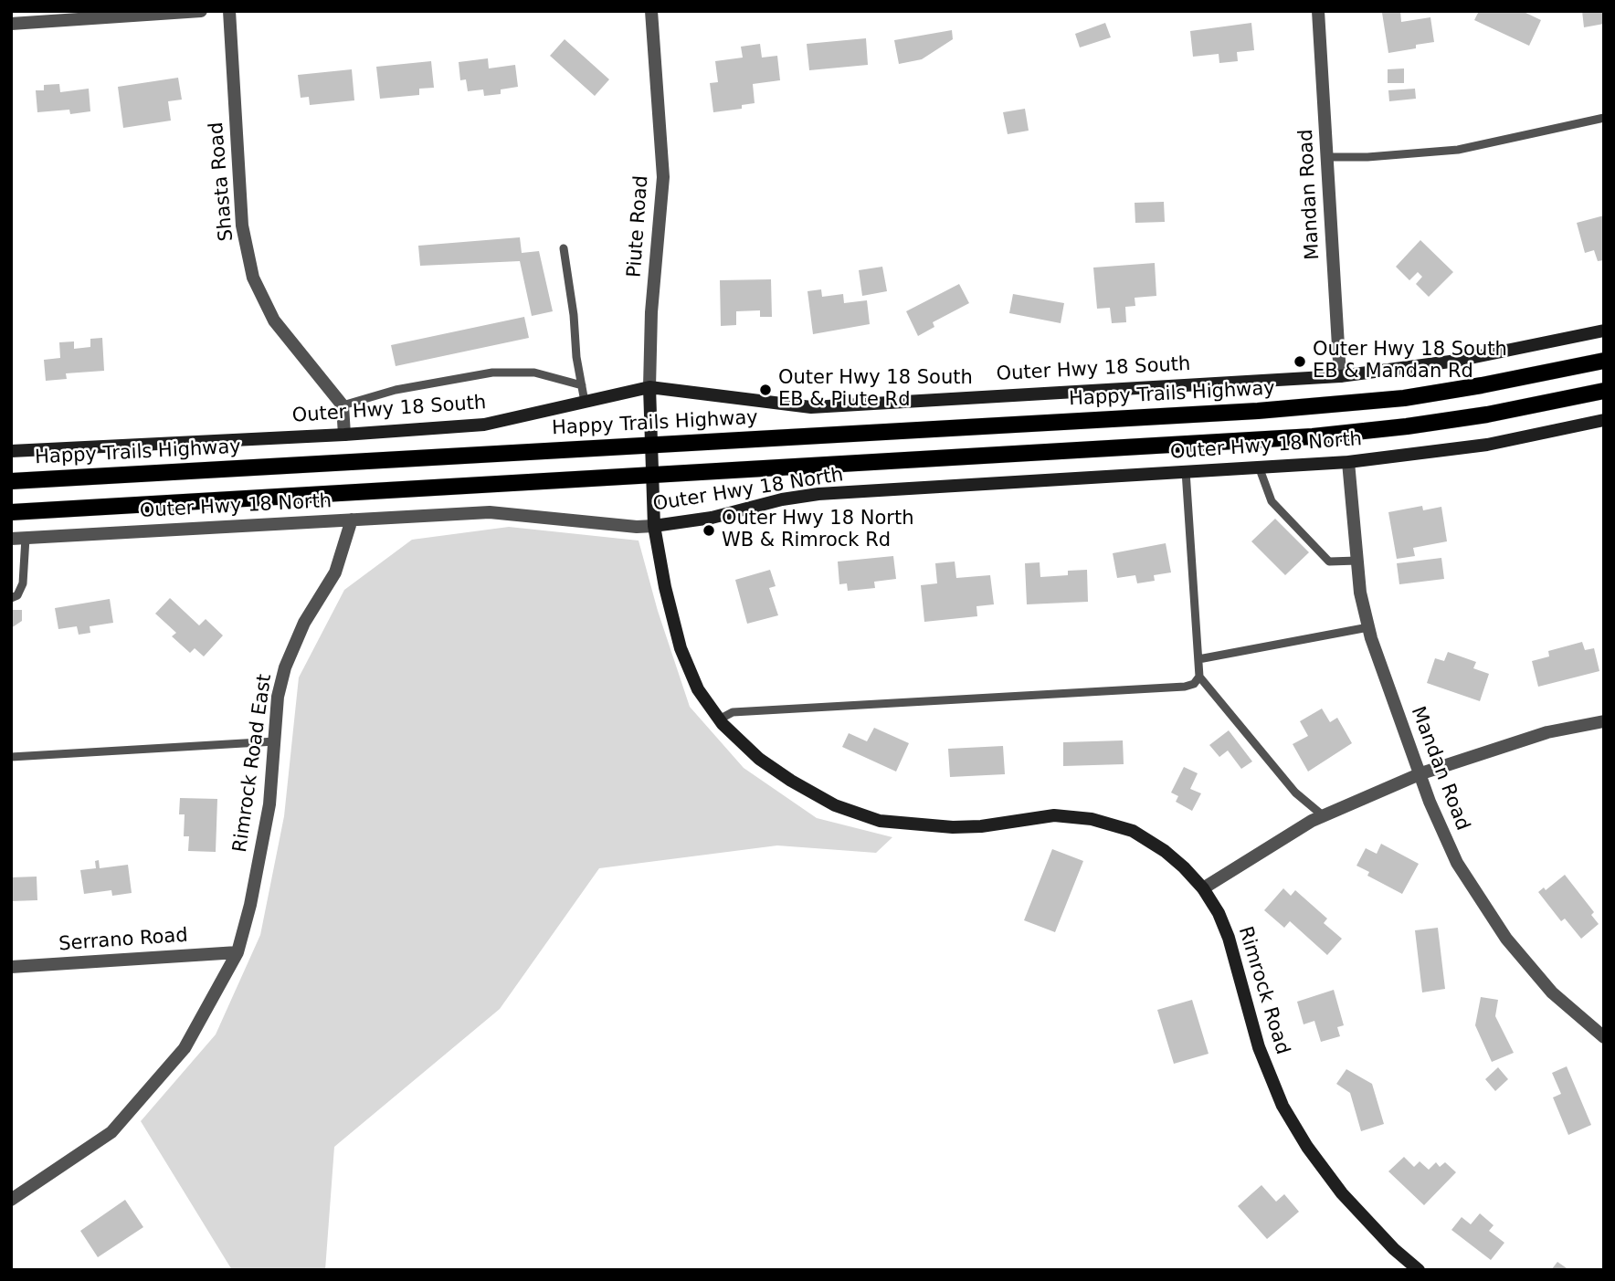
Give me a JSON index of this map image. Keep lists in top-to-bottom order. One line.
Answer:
{"streets":{"main road":["Happy Trails Highway"],"street":["Shasta Road","Mandan Road","Piute Road","Outer Hwy 18 South","Outer Hwy 18 North","Rimrock Road East","Serrano Road","Rimrock Road"]},"crossings":[["Mandan Road","Outer Hwy 18 South"],["Mandan Road","Outer Hwy 18 North"],["Piute Road","Outer Hwy 18 South"],["Piute Road","Happy Trails Highway"],["Piute Road","Rimrock Road"],["Happy Trails Highway","Rimrock Road"],["Outer Hwy 18 North","Rimrock Road East"],["Outer Hwy 18 North","Rimrock Road"],["Rimrock Road East","Serrano Road"]],"places":["Outer Hwy 18 South EB & Mandan Rd","Outer Hwy 18 South EB & Piute Rd","Outer Hwy 18 North WB & Rimrock Rd"]}
